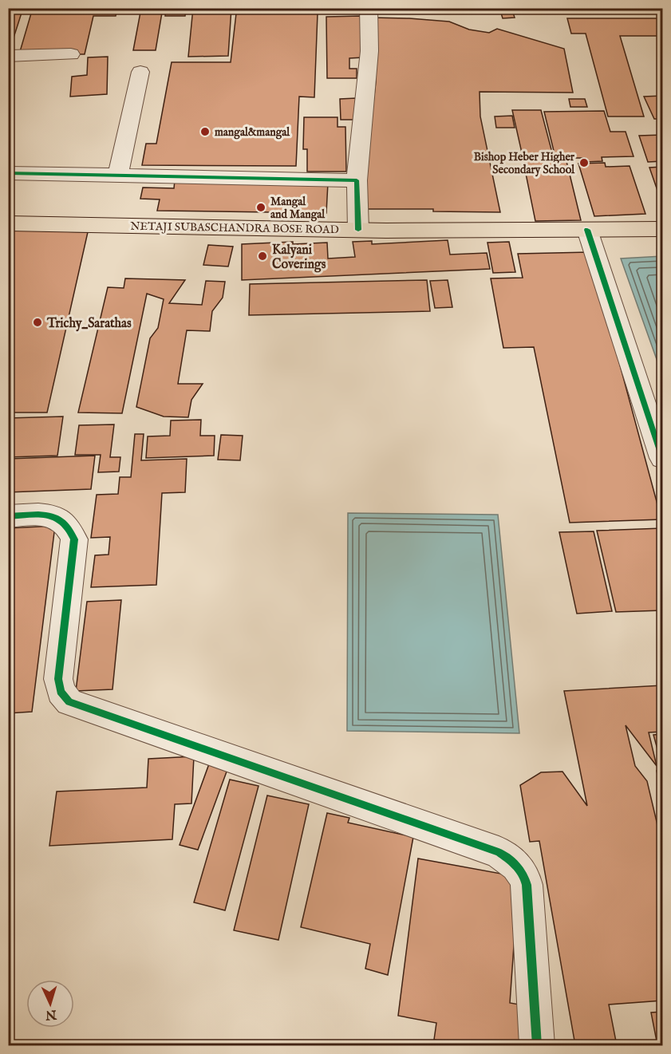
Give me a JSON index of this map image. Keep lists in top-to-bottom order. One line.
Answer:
{"streets":{"main road":["NETAJI SUBASCHANDRA BOSE ROAD"]},"places":["mangal&mangal","Bishop Heber Higher Secondary School","Mangal and Mangal","Kalyani Coverings","Trichy_Sarathas"],"north":"bottom"}
